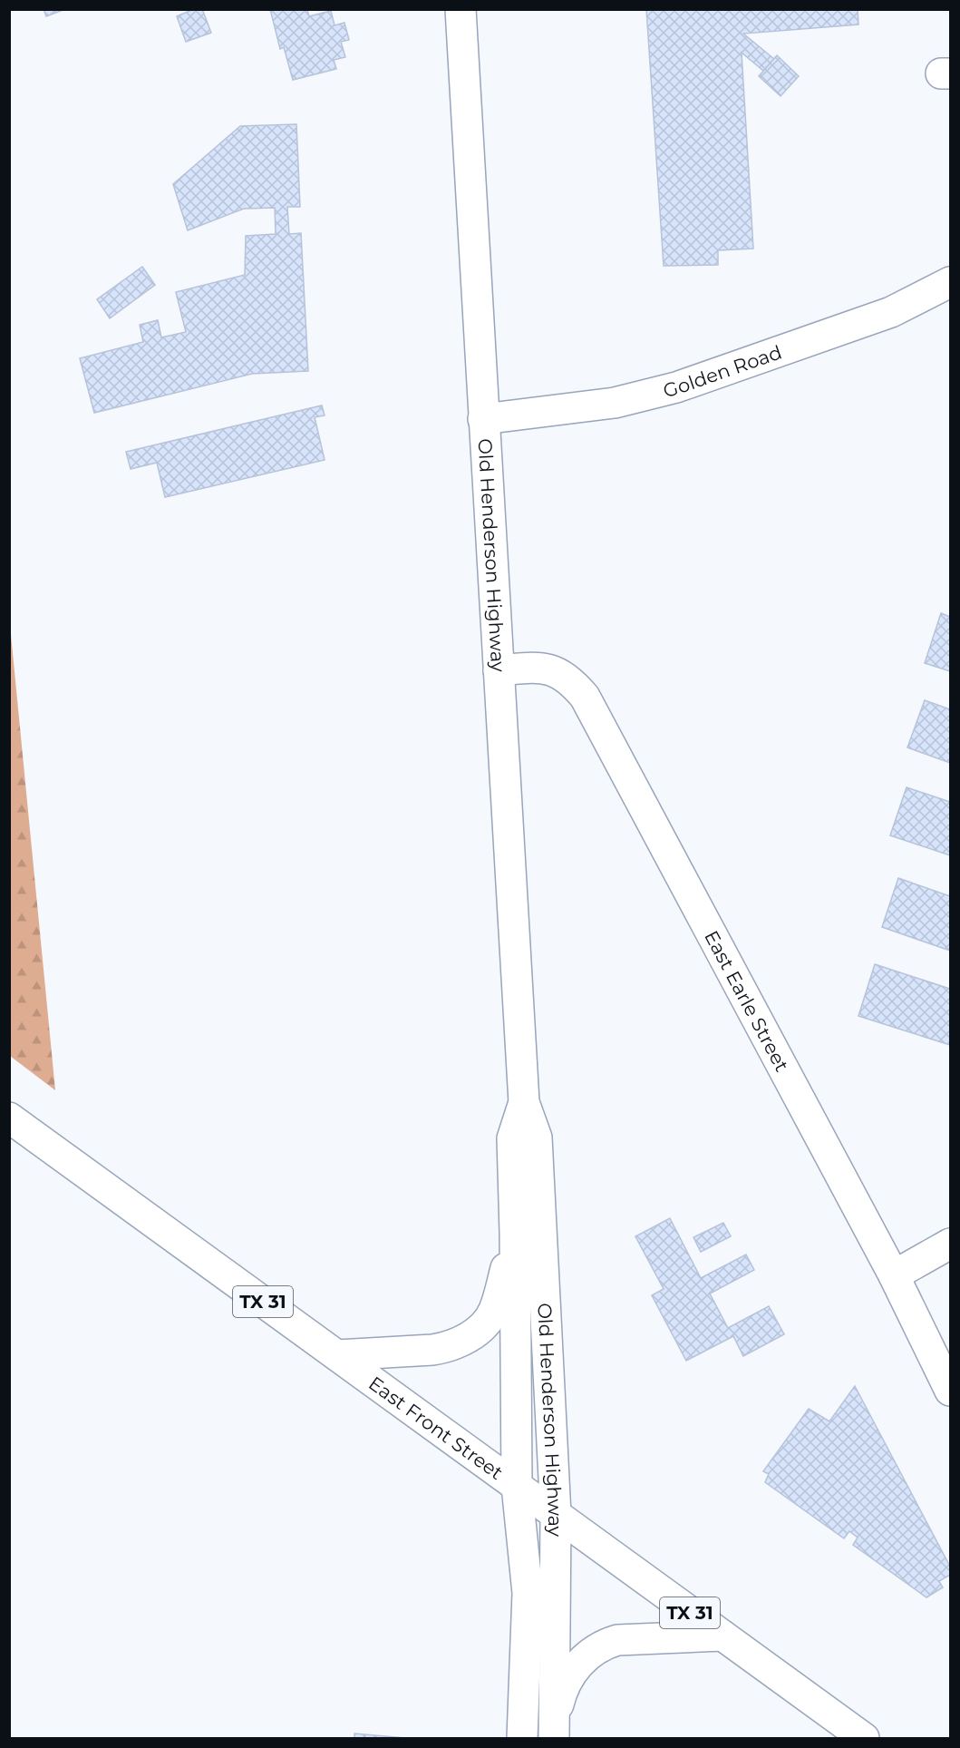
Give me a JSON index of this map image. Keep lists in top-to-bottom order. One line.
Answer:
{"streets":{"main road":["Golden Road","Old Henderson Highway","East Earle Street","TX 31","East Front Street"]},"crossings":[["Golden Road","Old Henderson Highway"],["Old Henderson Highway","East Earle Street"],["Old Henderson Highway","East Front Street"]]}
